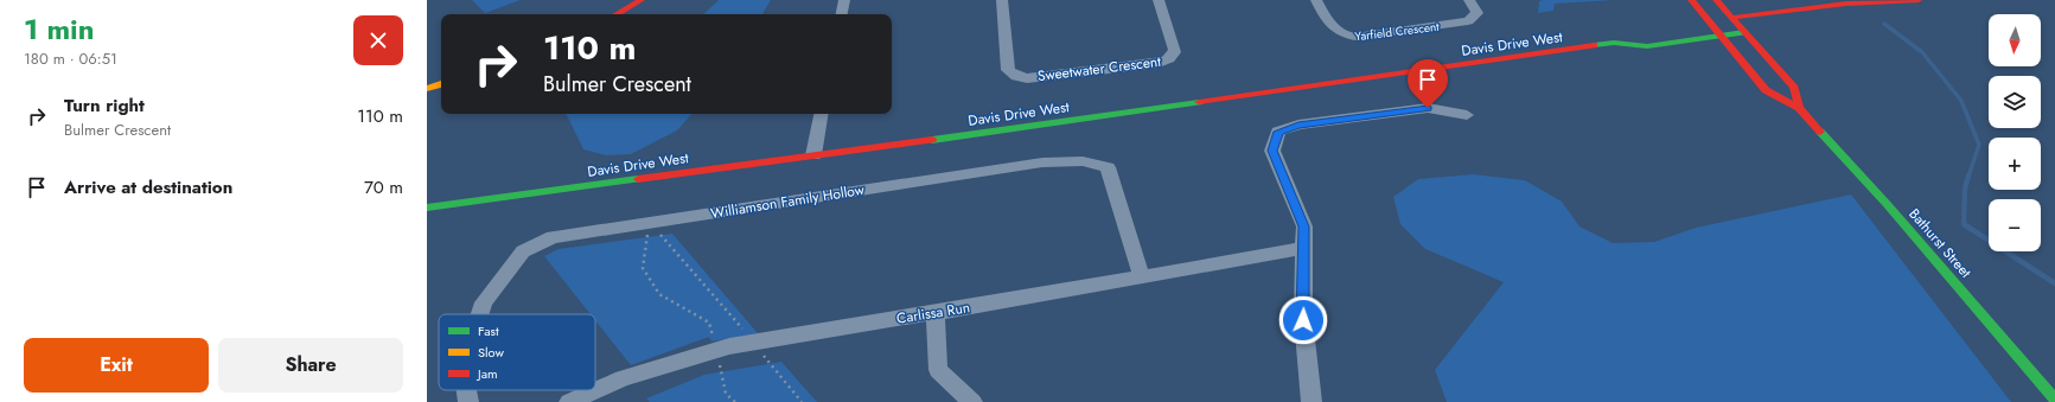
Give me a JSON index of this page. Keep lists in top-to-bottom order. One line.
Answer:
{"streets":{"main road":["Davis Drive West","Bathurst Street"],"street":["Yarfield Crescent","Sweetwater Crescent","Williamson Family Hollow","Carlissa Run"]},"crossings":[["Davis Drive West","Bathurst Street"],["Williamson Family Hollow","Carlissa Run"]],"legend":["Fast","Slow","Jam"],"north":"bottom","page":{"heading":["1 min","180 m · 06:51"],"map_buttons":["+","−"],"turn":["110 m","Bulmer Crescent"],"list":[{"name":"Turn right","note":"Bulmer Crescent","value":"110 m"},{"name":"Arrive at destination","value":"70 m"}],"buttons":["Exit","Share"]}}
